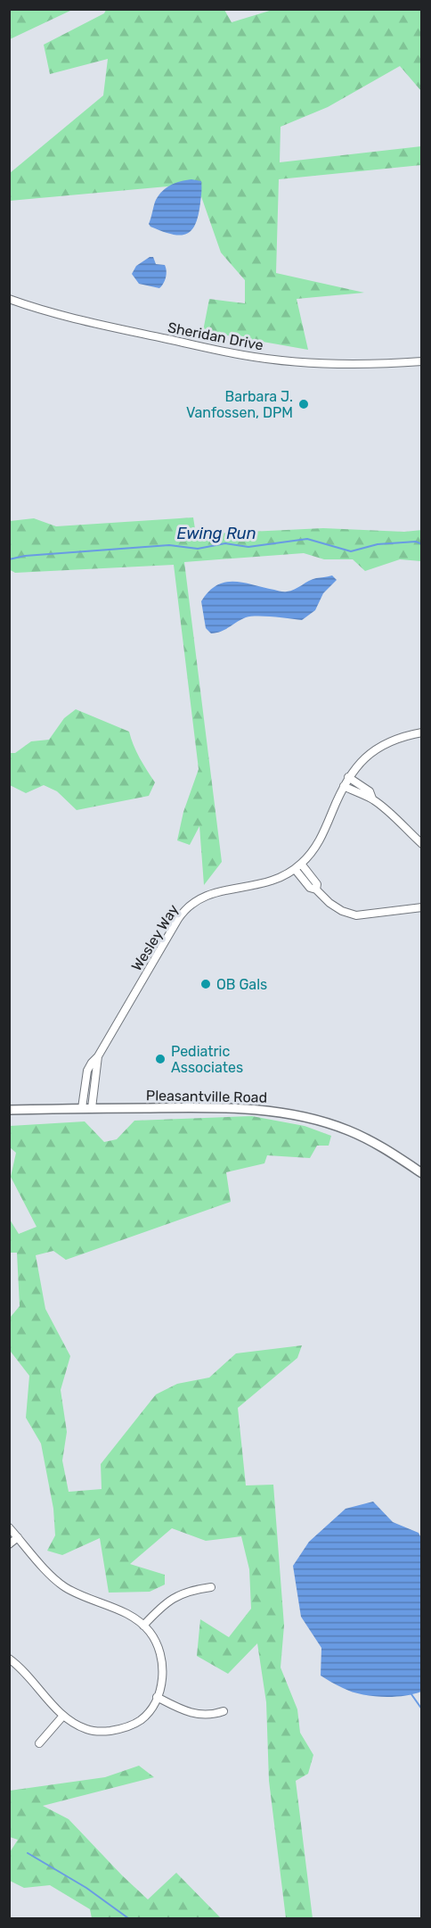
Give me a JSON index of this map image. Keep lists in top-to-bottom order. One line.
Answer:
{"streets":{"main road":["Pleasantville Road"],"street":["Sheridan Drive","Wesley Way"]},"crossings":[["Wesley Way","Pleasantville Road"]],"water":["Ewing Run"],"places":["Barbara J. Vanfossen, DPM","OB Gals","Pediatric Associates"]}
